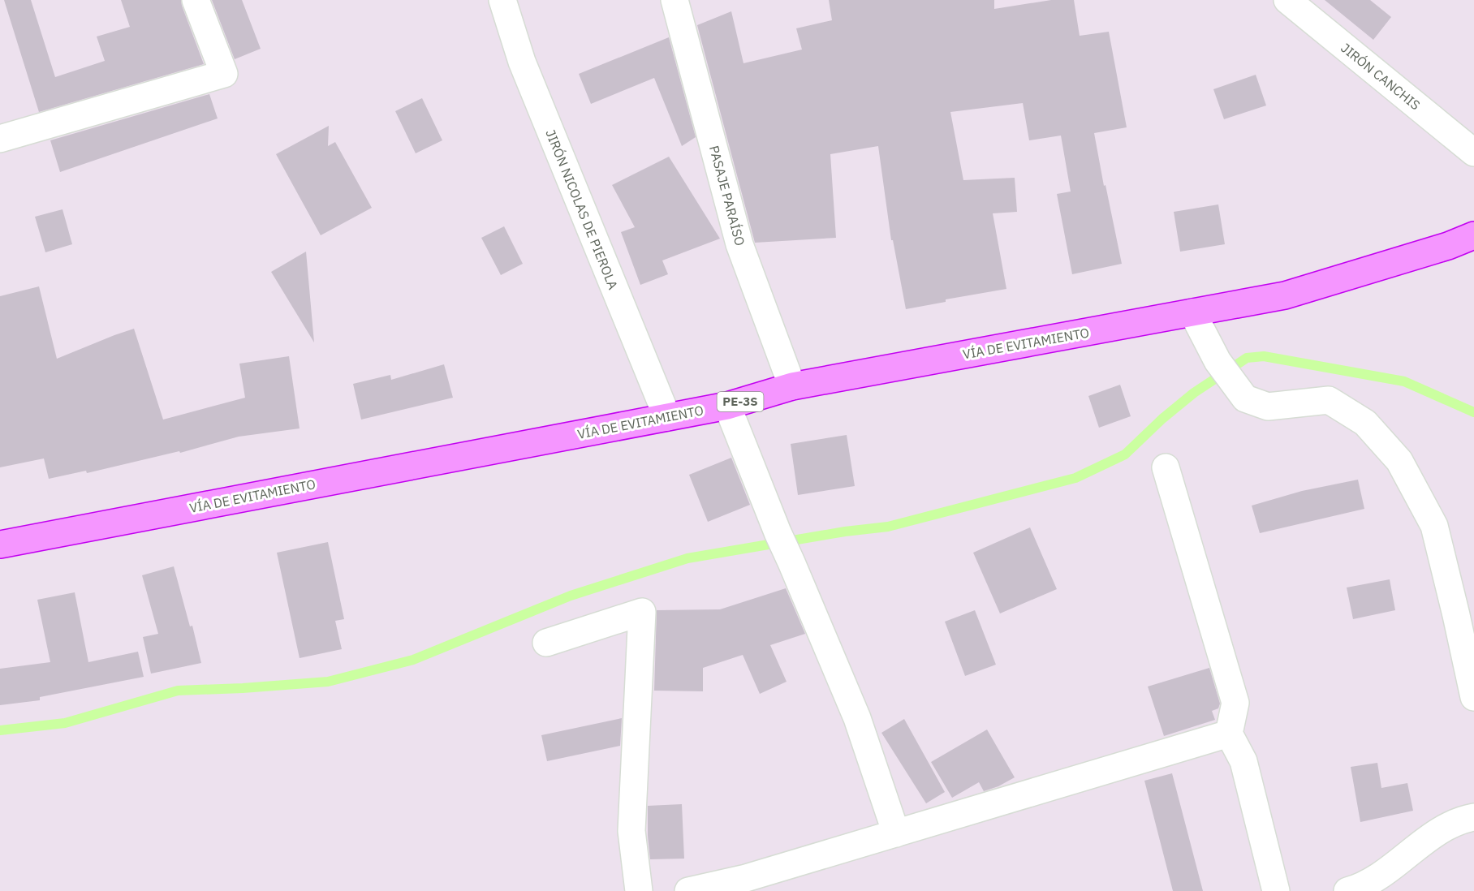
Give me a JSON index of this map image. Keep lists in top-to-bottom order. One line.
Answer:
{"streets":{"highway":["VÍA DE EVITAMIENTO","PE-3S"],"street":["JIRÓN CANCHIS","PASAJE PARAÍSO","JIRÓN NICOLAS DE PIEROLA"]},"crossings":[["PASAJE PARAÍSO","VÍA DE EVITAMIENTO"],["JIRÓN NICOLAS DE PIEROLA","VÍA DE EVITAMIENTO"]]}
